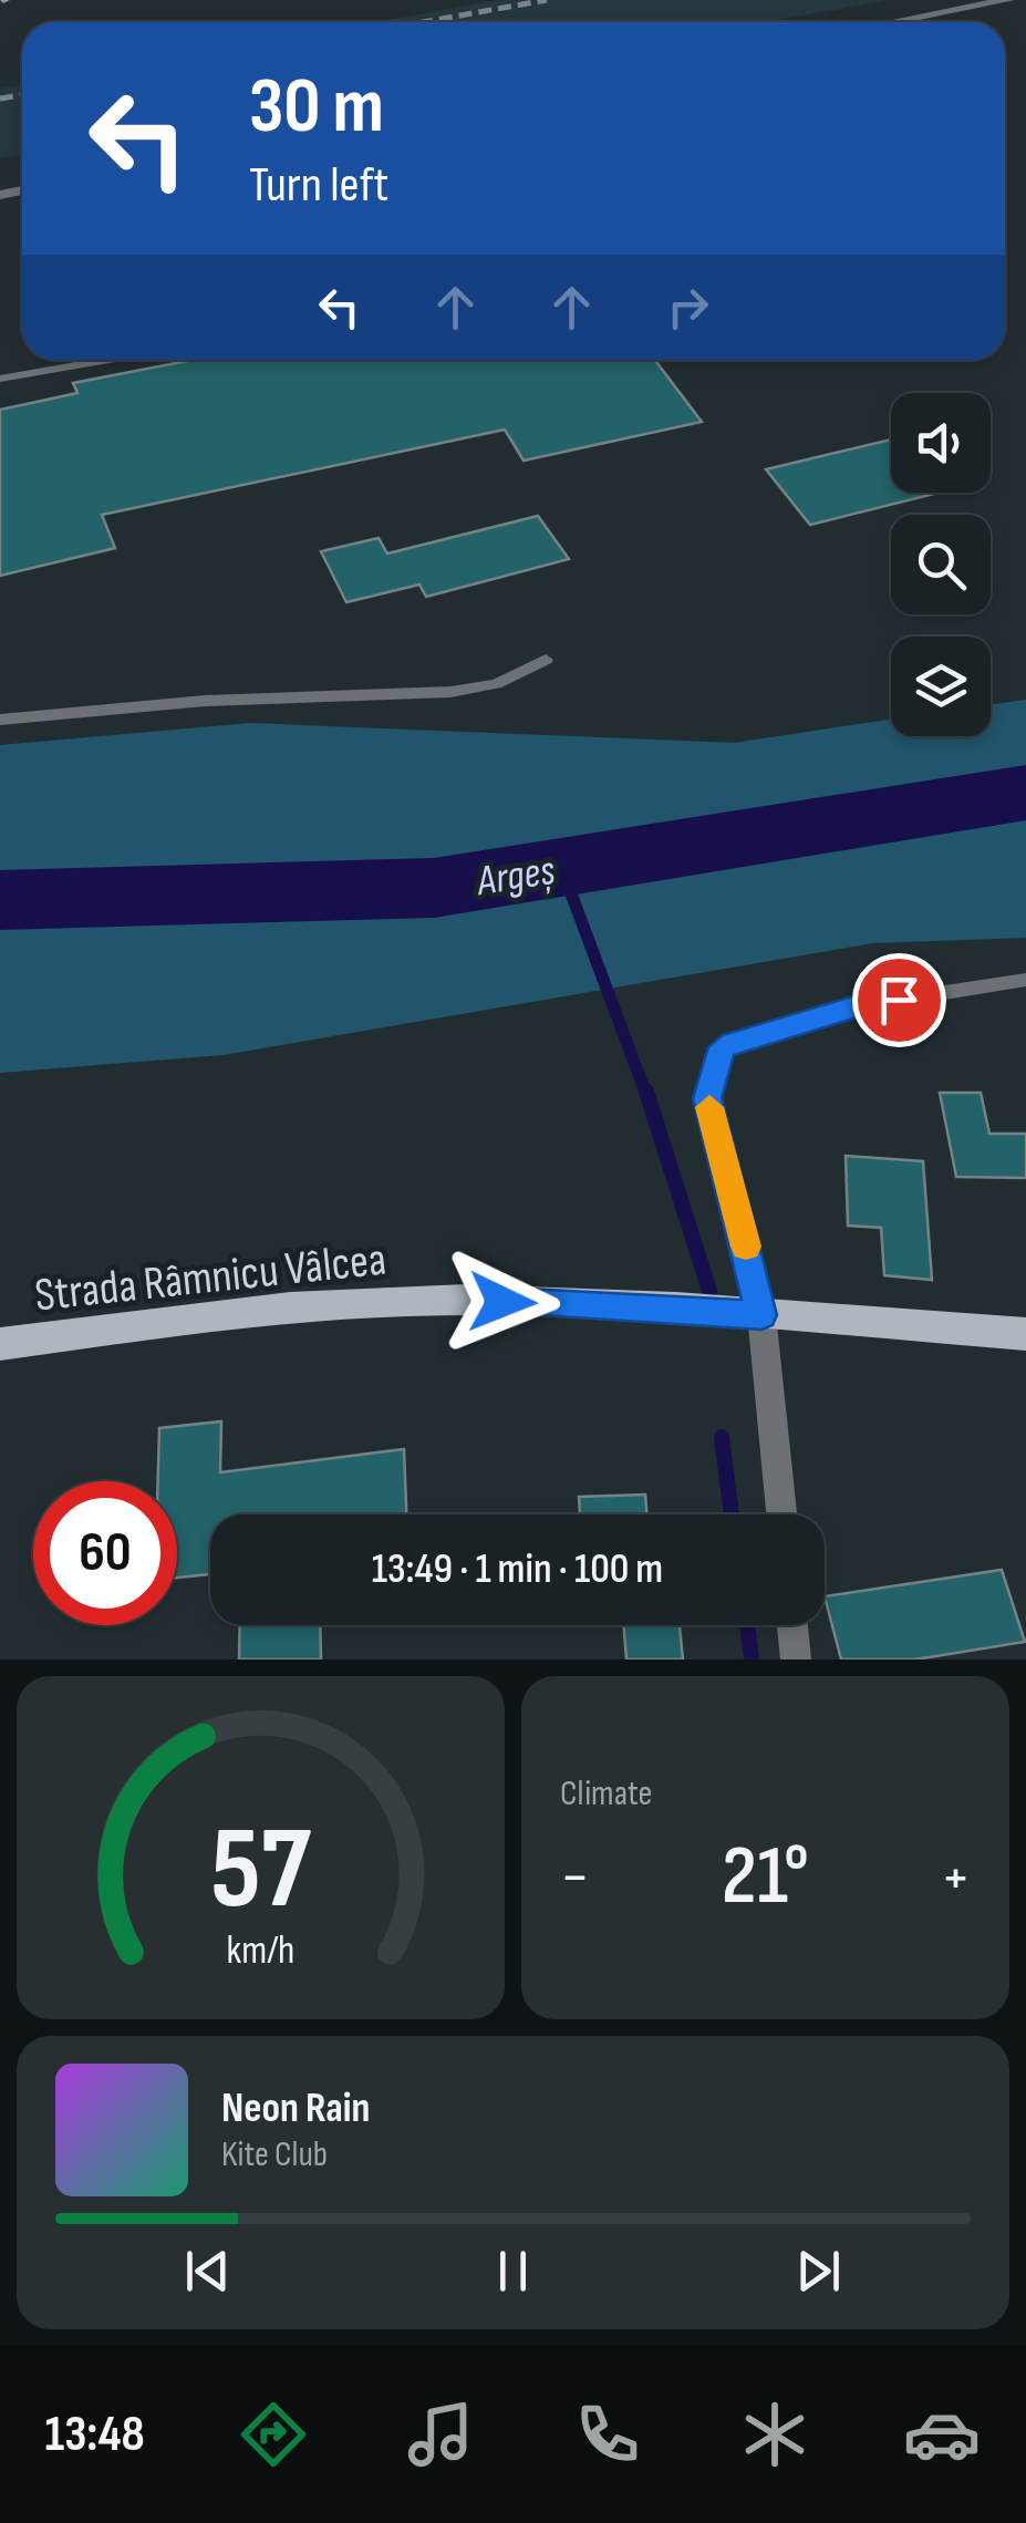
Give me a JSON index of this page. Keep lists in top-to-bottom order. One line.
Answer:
{"streets":{"main road":["Strada Râmnicu Vâlcea"]},"water":["Argeș"],"page":{"turn":["30 m","Turn left"],"limit":"60","trip":"13:49 · 1 min · 100 m","tile":"Climate","heat":["−","21°","+"],"song":["Neon Rain","Kite Club"],"tabs":"13:48","gauge":["57","km/h"]}}
